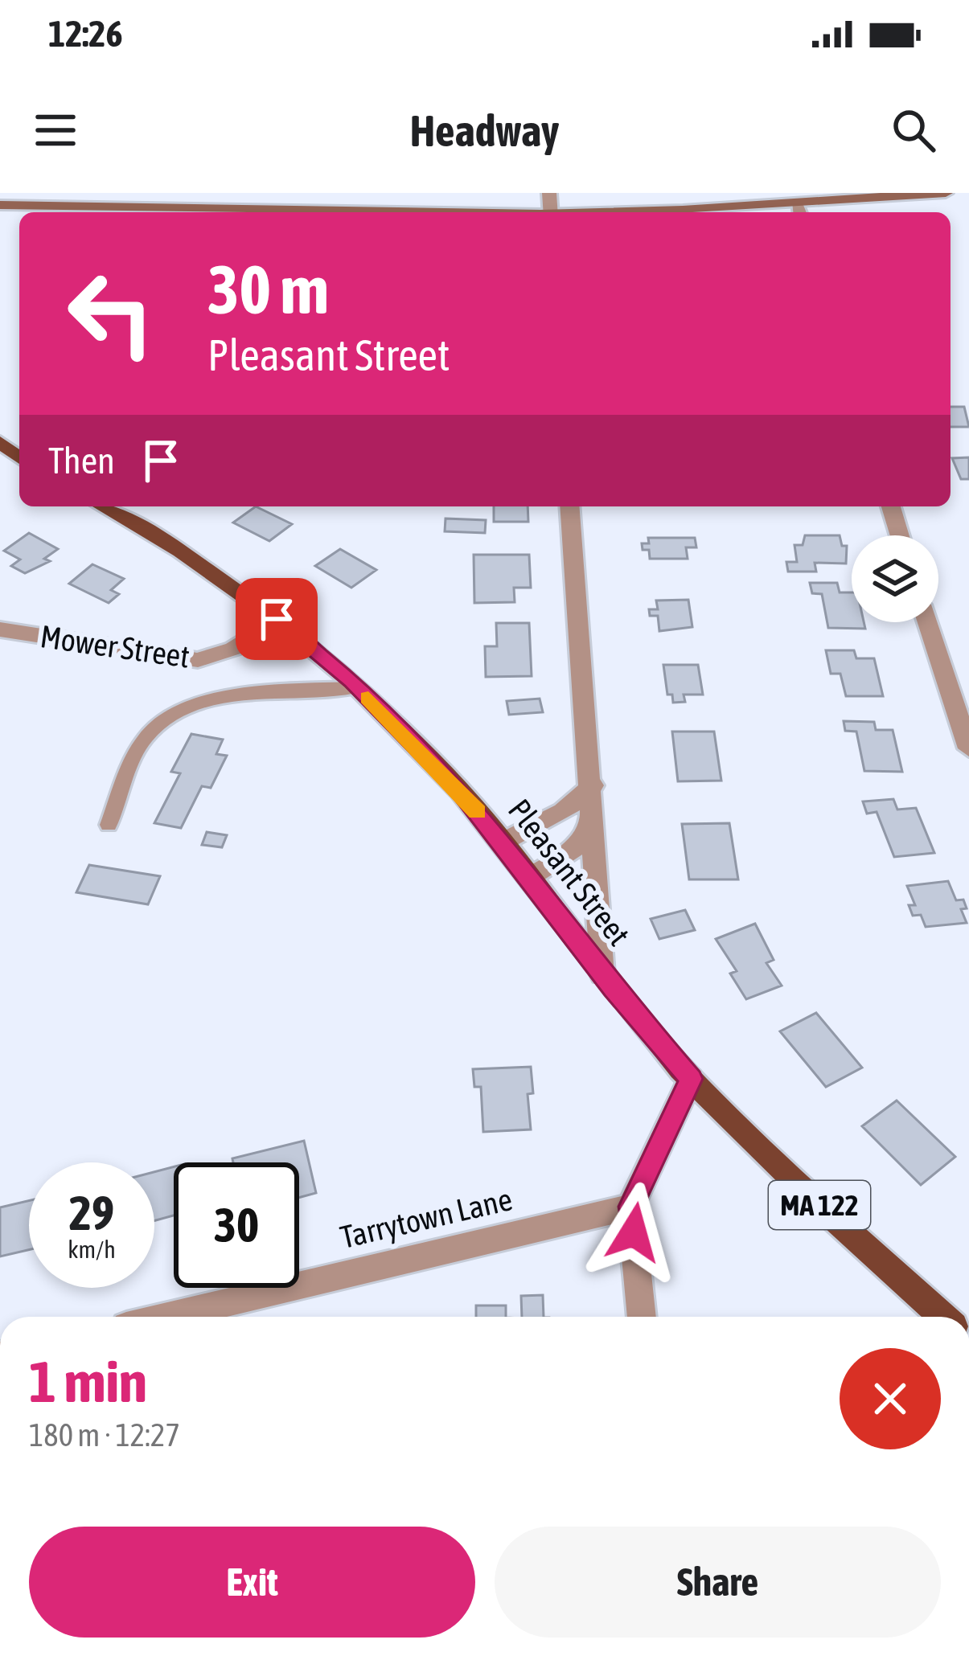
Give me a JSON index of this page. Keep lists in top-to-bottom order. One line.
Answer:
{"streets":{"main road":["Pleasant Street","MA 122"],"street":["Mower Street","Tarrytown Lane"]},"crossings":[["Mower Street","Pleasant Street"]],"page":{"status":"12:26","header":"Headway","turn":["30 m","Pleasant Street"],"then":"Then","speed":"29 km/h","limit":"30","heading":["1 min","180 m · 12:27"],"buttons":["Exit","Share"]}}
